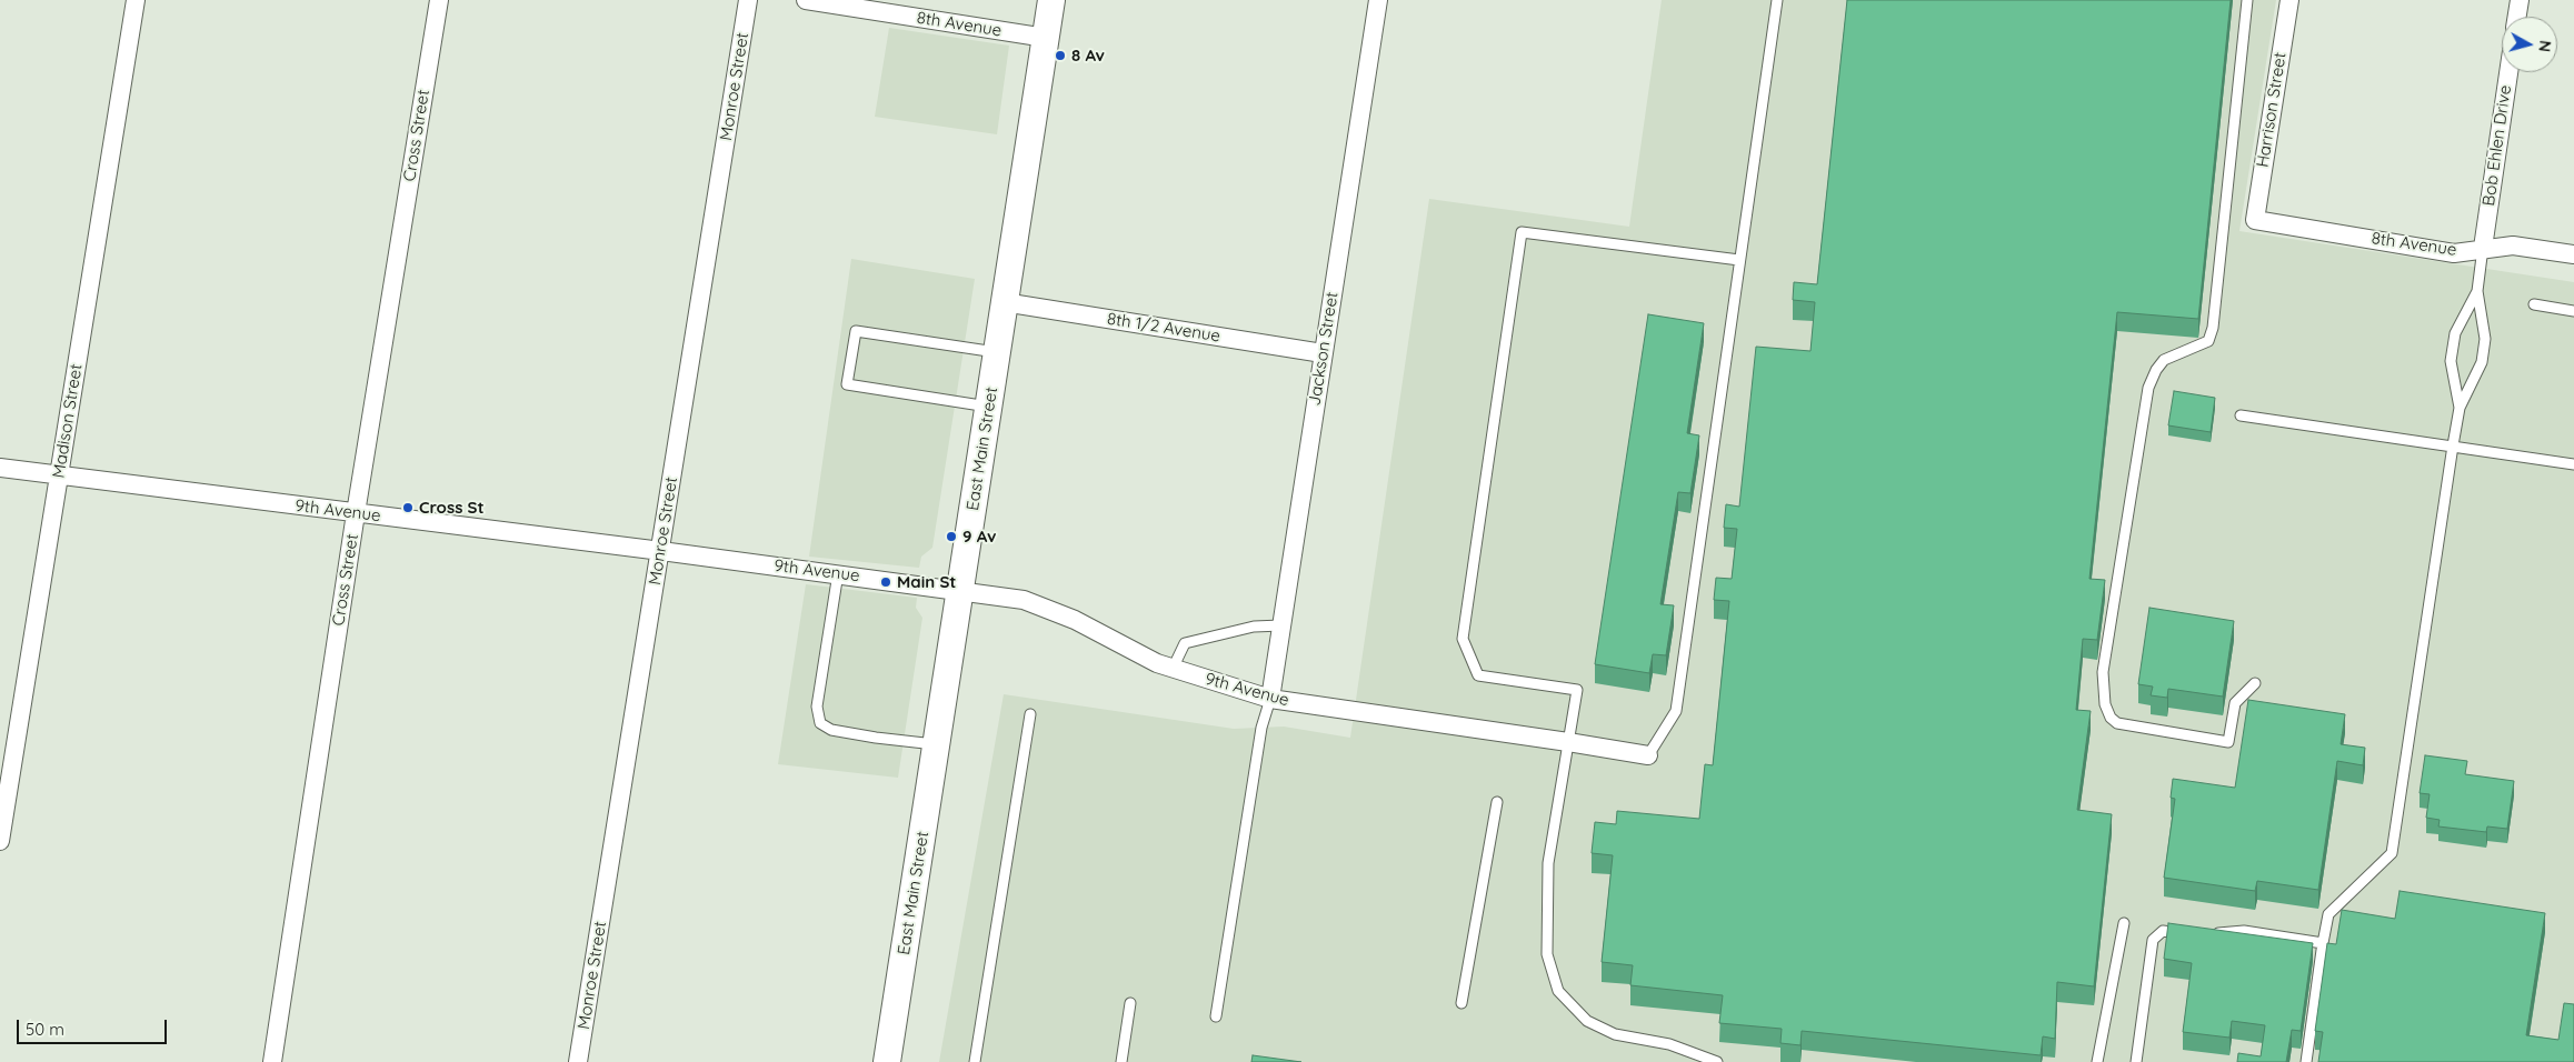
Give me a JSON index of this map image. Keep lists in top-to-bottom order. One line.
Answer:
{"streets":{"main road":["East Main Street"],"street":["8th Avenue","Monroe Street","Harrison Street","Cross Street","Bob Ehlen Drive","8th 1/2 Avenue","Jackson Street","Madison Street","9th Avenue"]},"crossings":[["8th Avenue","Harrison Street"],["8th Avenue","Bob Ehlen Drive"],["8th Avenue","East Main Street"],["Monroe Street","9th Avenue"],["Cross Street","9th Avenue"],["8th 1/2 Avenue","Jackson Street"],["8th 1/2 Avenue","East Main Street"],["Jackson Street","9th Avenue"],["Madison Street","9th Avenue"],["East Main Street","9th Avenue"]],"places":["8 Av","Cross St","9 Av","Main St"],"scale_bar":"50 m","north":"right"}
